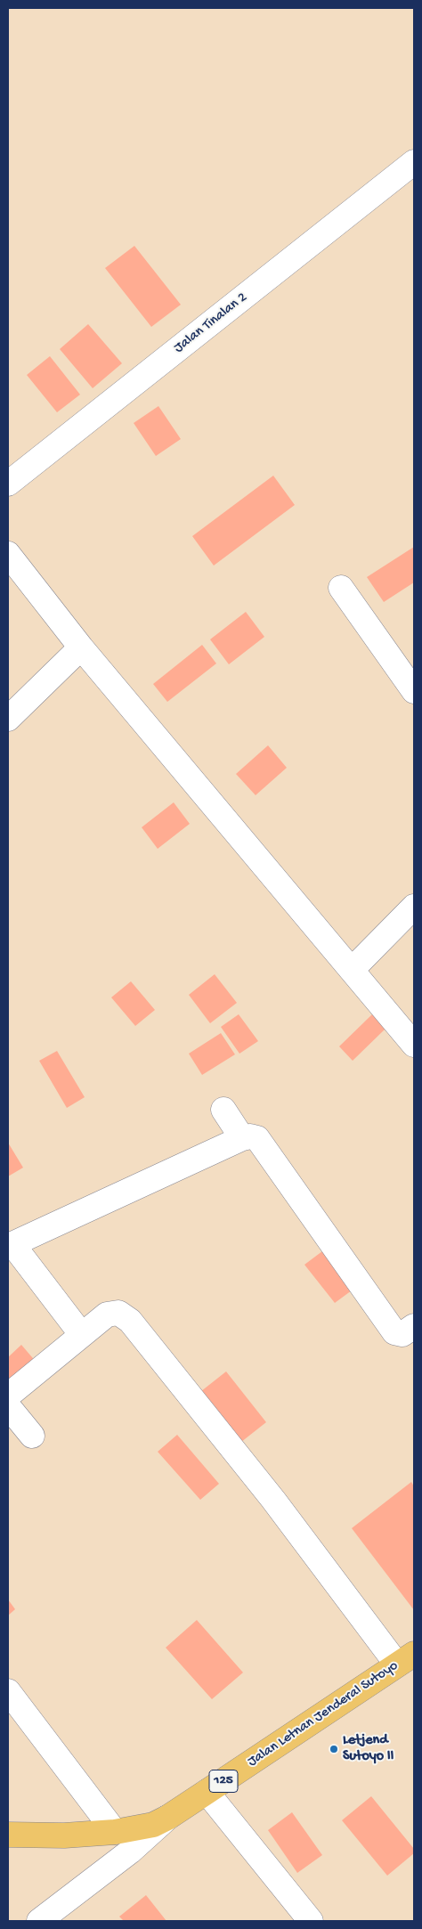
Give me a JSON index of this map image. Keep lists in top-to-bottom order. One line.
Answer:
{"streets":{"main road":["Jalan Letnan Jenderal Sutoyo","125"],"street":["Jalan Tinalan 2"]},"places":["Letjend Sutoyo II"]}
